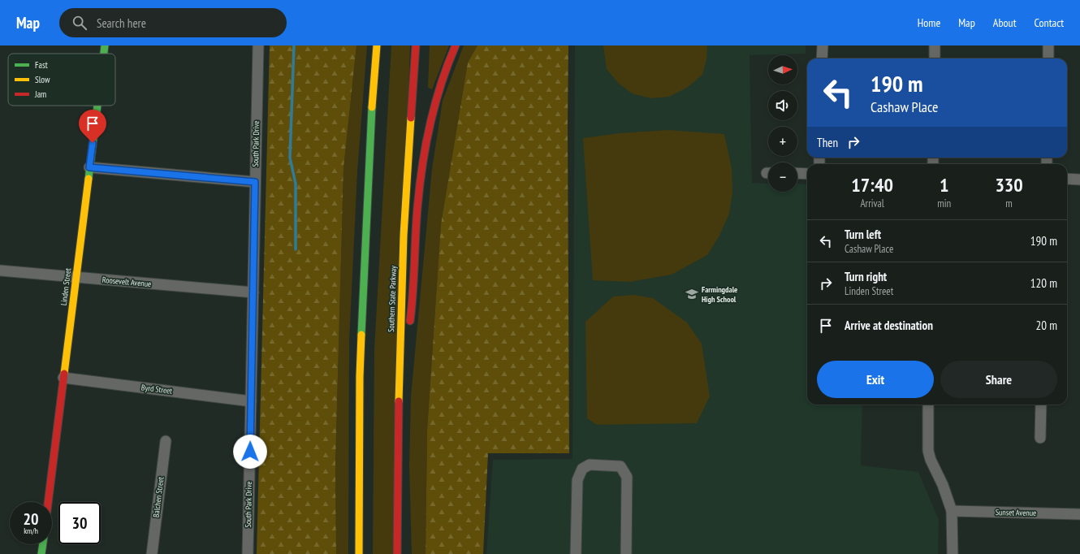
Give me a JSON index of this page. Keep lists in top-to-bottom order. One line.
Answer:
{"streets":{"main road":["Linden Street","Southern State Parkway"],"street":["South Park Drive","Roosevelt Avenue","Byrd Street","Balchen Street","Sunset Avenue"]},"crossings":[["South Park Drive","Roosevelt Avenue"],["South Park Drive","Byrd Street"],["Roosevelt Avenue","Linden Street"],["Linden Street","Byrd Street"]],"places":{"school or university":["Farmingdale High School"]},"legend":["Fast","Slow","Jam"],"north":"right","page":{"header":"Map","search":"Search here","nav":["Home","Map","About","Contact"],"map_buttons":["+","−"],"turn":["190 m","Cashaw Place"],"then":"Then","eta":["17:40","Arrival","1","min","330","m"],"list":[{"name":"Turn left","note":"Cashaw Place","value":"190 m"},{"name":"Turn right","note":"Linden Street","value":"120 m"},{"name":"Arrive at destination","value":"20 m"}],"buttons":["Exit","Share"],"speed":"20 km/h","limit":"30"}}
